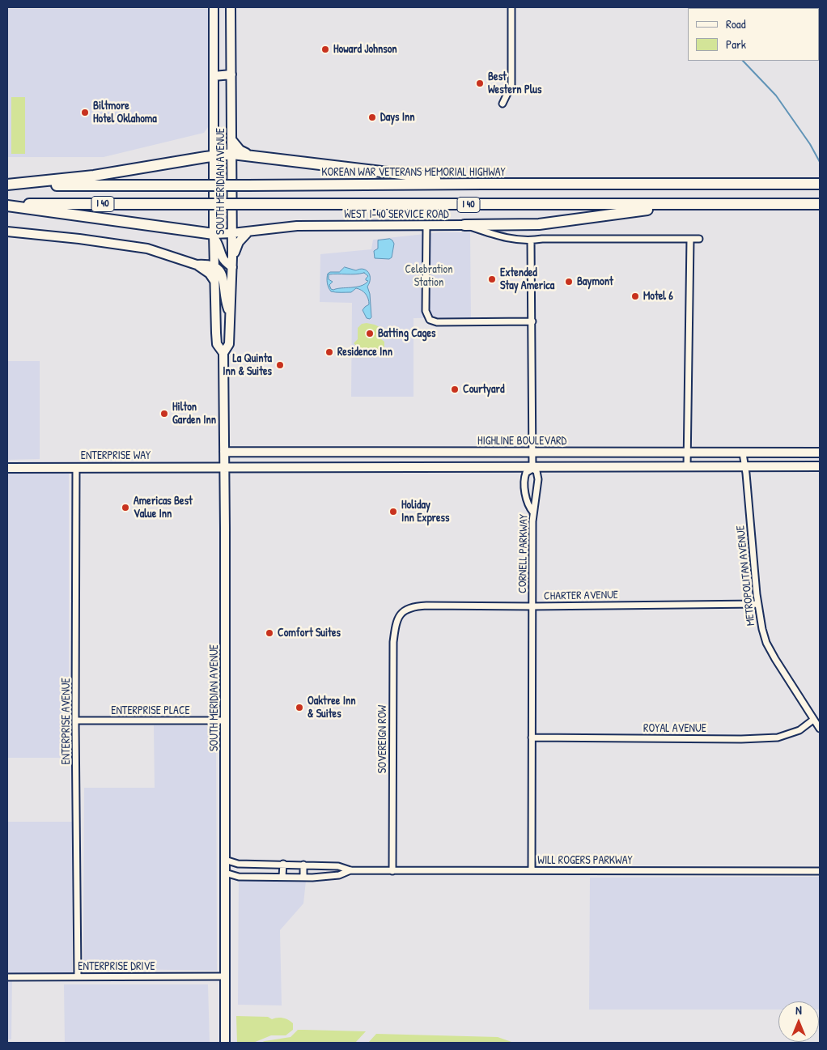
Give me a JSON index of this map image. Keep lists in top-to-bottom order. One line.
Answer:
{"streets":{"highway":["KOREAN WAR VETERANS MEMORIAL HIGHWAY","I 40"],"main road":["SOUTH MERIDIAN AVENUE","WEST I-40 SERVICE ROAD","HIGHLINE BOULEVARD","ENTERPRISE WAY"],"street":["CORNELL PARKWAY","METROPOLITAN AVENUE","CHARTER AVENUE","ENTERPRISE PLACE","ENTERPRISE AVENUE","ROYAL AVENUE","SOVEREIGN ROW","WILL ROGERS PARKWAY","ENTERPRISE DRIVE"]},"crossings":[["SOUTH MERIDIAN AVENUE","WEST I-40 SERVICE ROAD"],["SOUTH MERIDIAN AVENUE","HIGHLINE BOULEVARD"],["SOUTH MERIDIAN AVENUE","ENTERPRISE WAY"],["SOUTH MERIDIAN AVENUE","ENTERPRISE PLACE"],["SOUTH MERIDIAN AVENUE","WILL ROGERS PARKWAY"],["SOUTH MERIDIAN AVENUE","ENTERPRISE DRIVE"],["WEST I-40 SERVICE ROAD","CORNELL PARKWAY"],["HIGHLINE BOULEVARD","CORNELL PARKWAY"],["HIGHLINE BOULEVARD","METROPOLITAN AVENUE"],["ENTERPRISE WAY","ENTERPRISE AVENUE"],["CORNELL PARKWAY","CHARTER AVENUE"],["CORNELL PARKWAY","ROYAL AVENUE"],["CORNELL PARKWAY","WILL ROGERS PARKWAY"],["METROPOLITAN AVENUE","CHARTER AVENUE"],["METROPOLITAN AVENUE","ROYAL AVENUE"],["CHARTER AVENUE","SOVEREIGN ROW"],["ENTERPRISE PLACE","ENTERPRISE AVENUE"],["ENTERPRISE AVENUE","ENTERPRISE DRIVE"],["SOVEREIGN ROW","WILL ROGERS PARKWAY"]],"parks":["Celebration Station"],"places":["Howard Johnson","Best Western Plus","Biltmore Hotel Oklahoma","Days Inn","Extended Stay America","Baymont","Motel 6","Batting Cages","Residence Inn","La Quinta Inn & Suites","Courtyard","Hilton Garden Inn","Americas Best Value Inn","Holiday Inn Express","Comfort Suites","Oaktree Inn & Suites"],"legend":["Road","Park"],"north":"top"}
